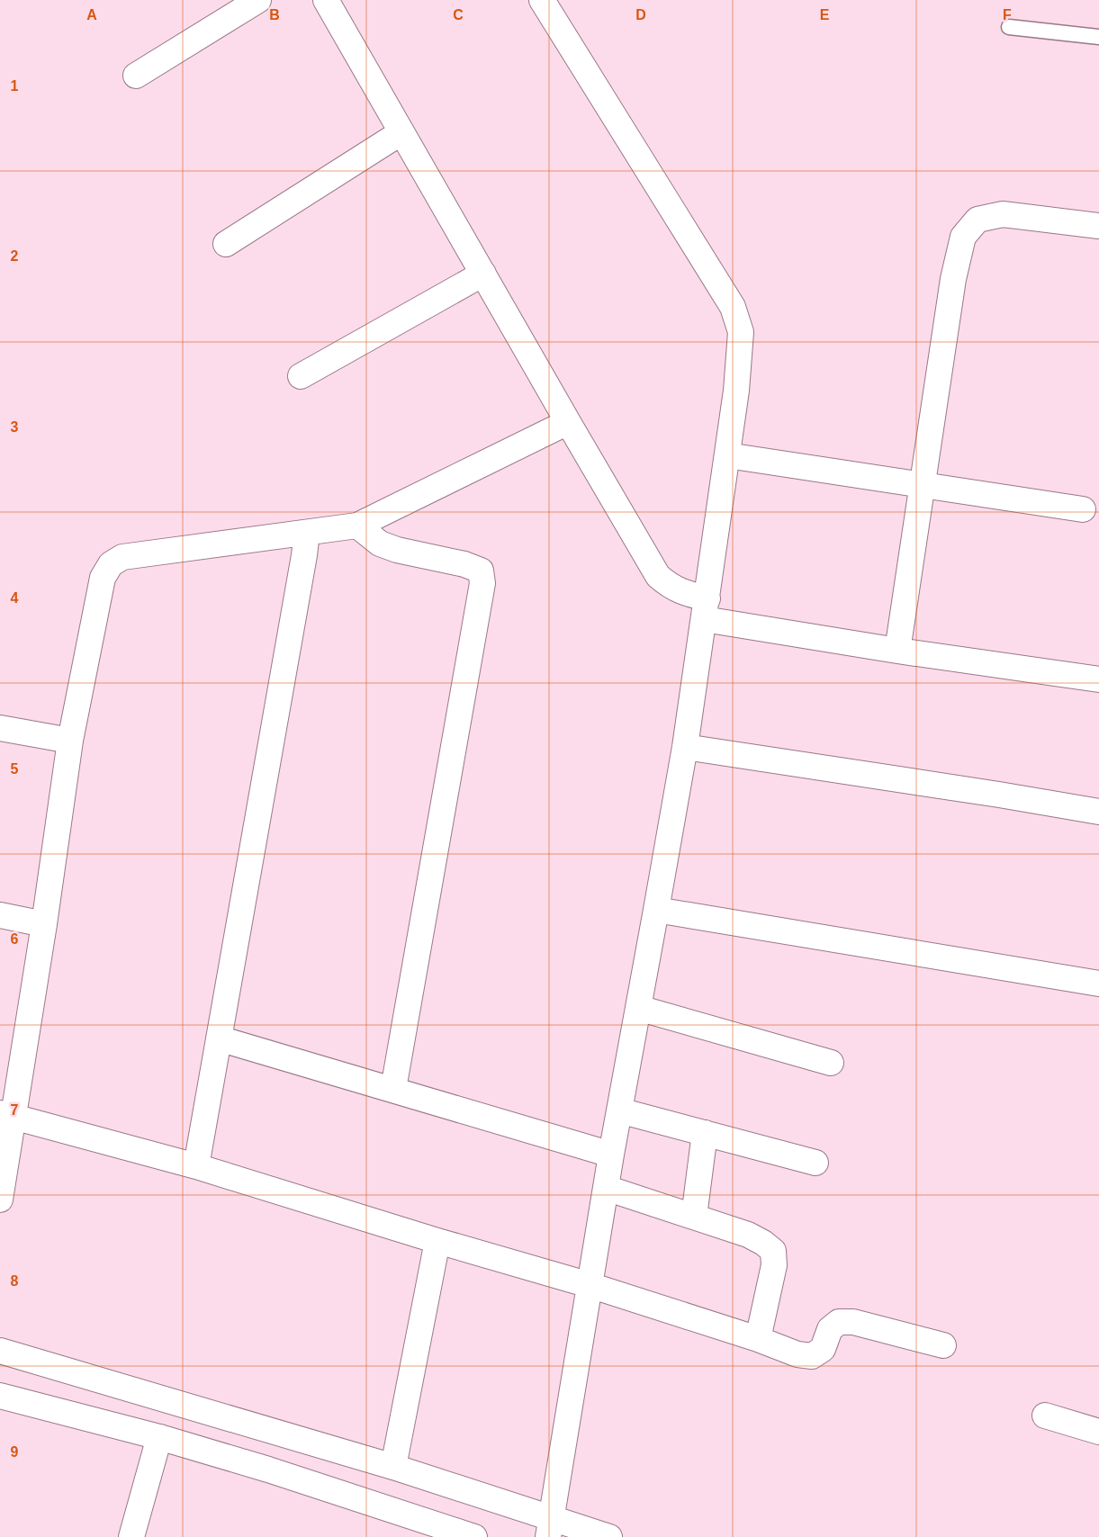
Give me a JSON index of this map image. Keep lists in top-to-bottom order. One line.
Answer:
{"grid":{"columns":["A","B","C","D","E","F"],"rows":["1","2","3","4","5","6","7","8","9"]}}
